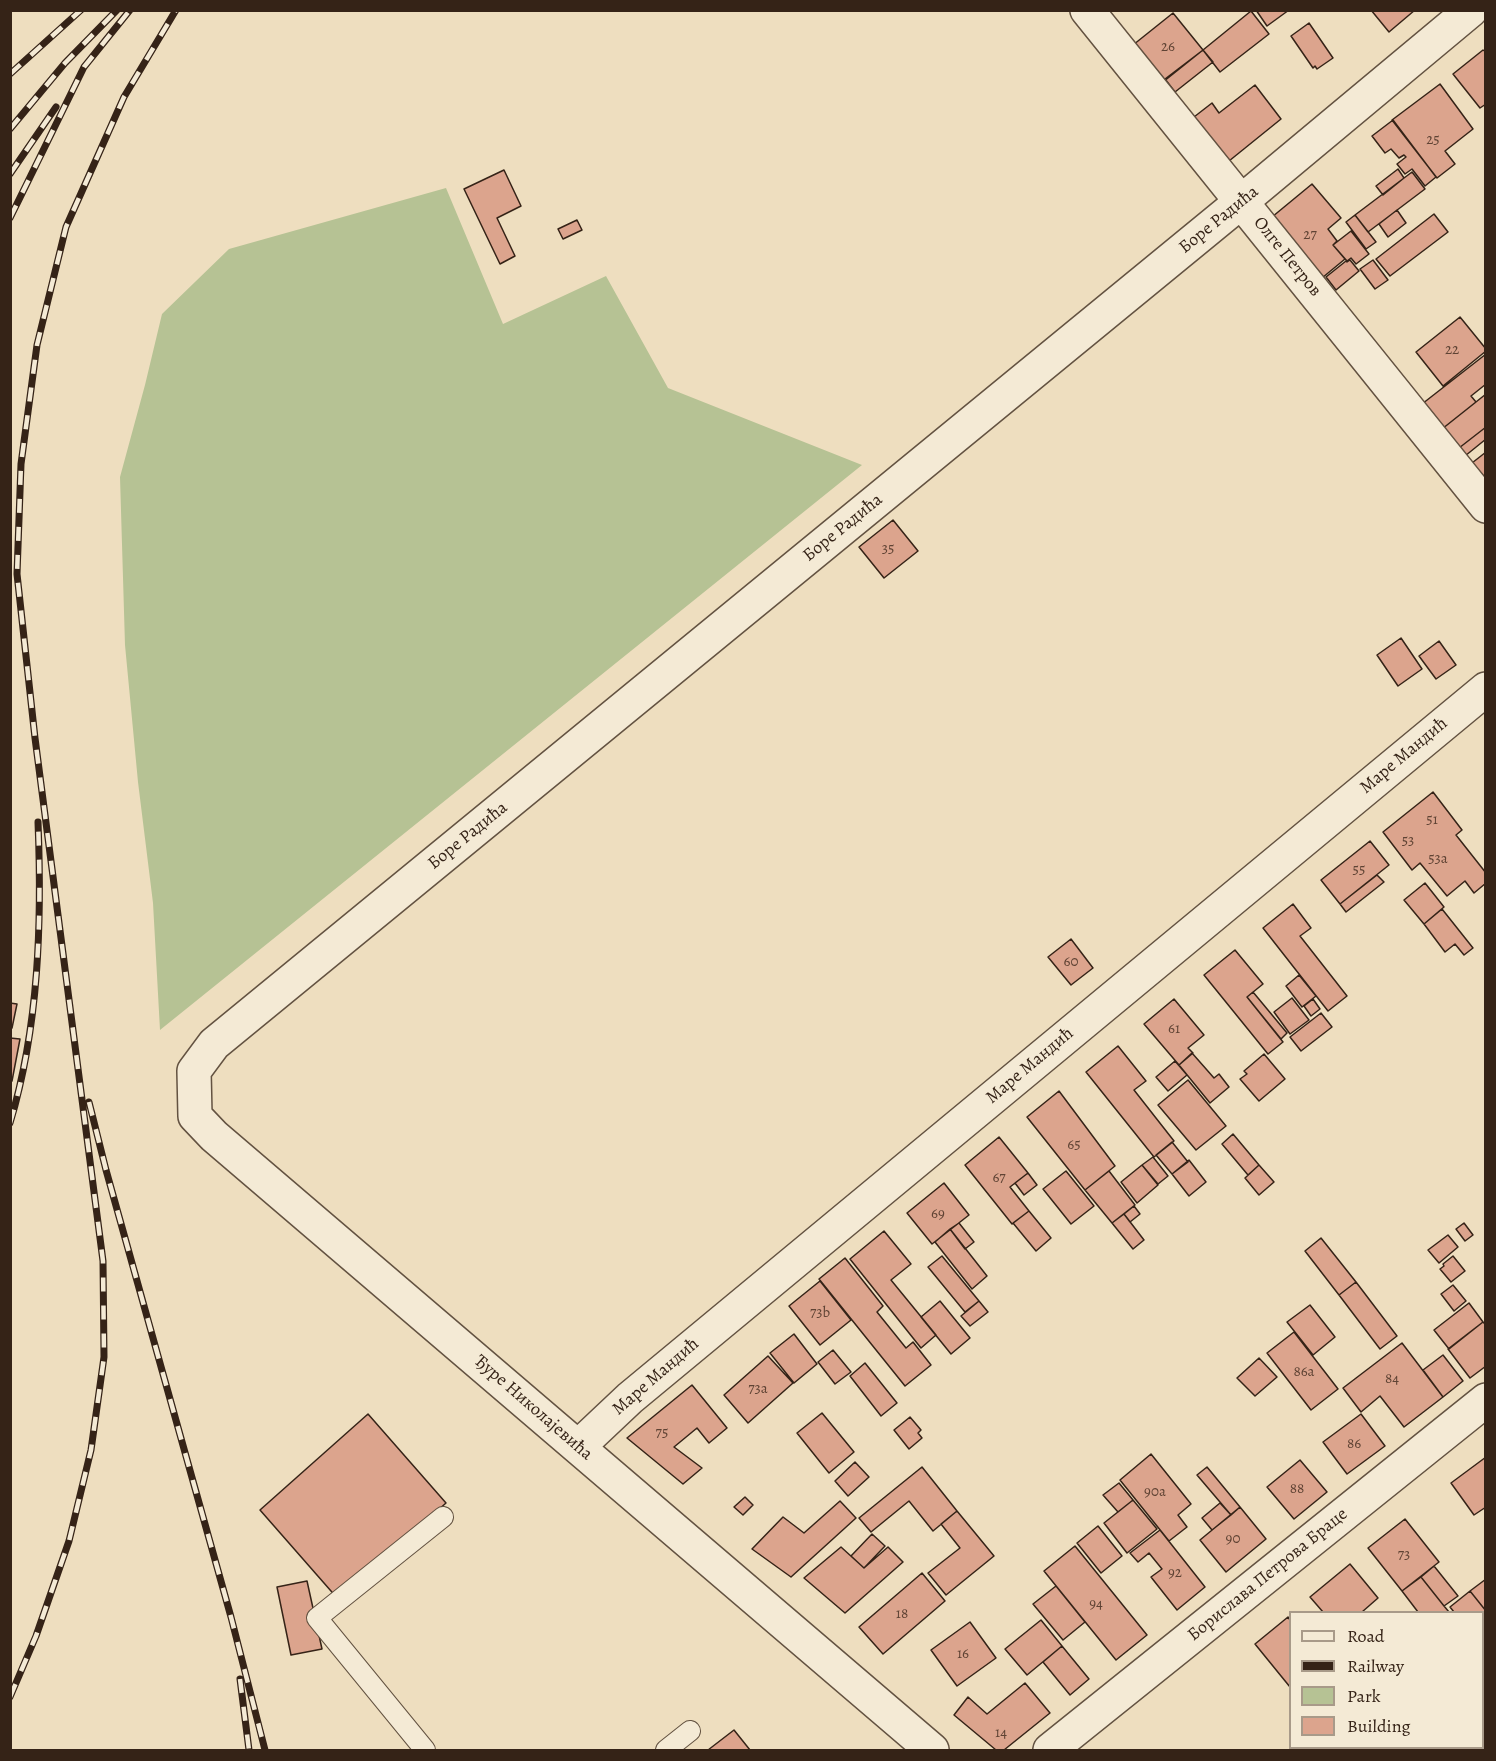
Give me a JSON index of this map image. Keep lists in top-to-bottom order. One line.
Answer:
{"streets":{"street":["Боре Радића","Олге Петров","Маре Мандић","Ђуре Николајевића","Борислава Петрова Браце"]},"crossings":[["Боре Радића","Олге Петров"],["Боре Радића","Ђуре Николајевића"],["Маре Мандић","Ђуре Николајевића"]],"house_numbers":["26","25","27","22","35","51","53","53a","55","60","61","65","67","69","73b","86a","84","73a","75","86","88","90a","90","73","92","94","18","16","14"],"legend":["Road","Railway","Park","Building"]}
